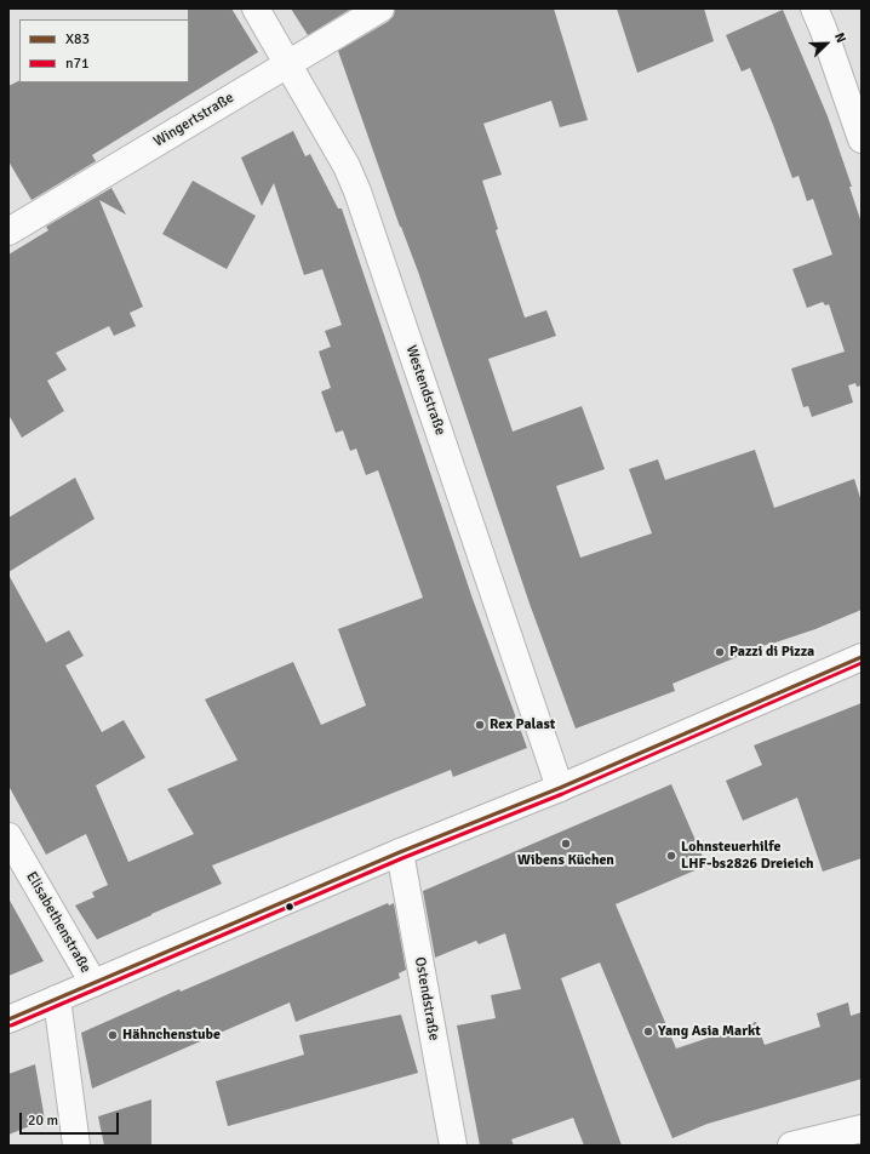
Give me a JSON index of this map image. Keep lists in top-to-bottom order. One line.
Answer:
{"streets":{"street":["Wingertstraße","Westendstraße","Elisabethenstraße","Ostendstraße"]},"crossings":[["Wingertstraße","Westendstraße"]],"places":["Pazzi di Pizza","Rex Palast","Wibens Küchen","Lohnsteuerhilfe LHF-bs2826 Dreieich","Yang Asia Markt","Hähnchenstube"],"lines":["transit line X83","transit line n71"],"legend":["X83","n71"],"scale_bar":"20 m","north":"top right"}
